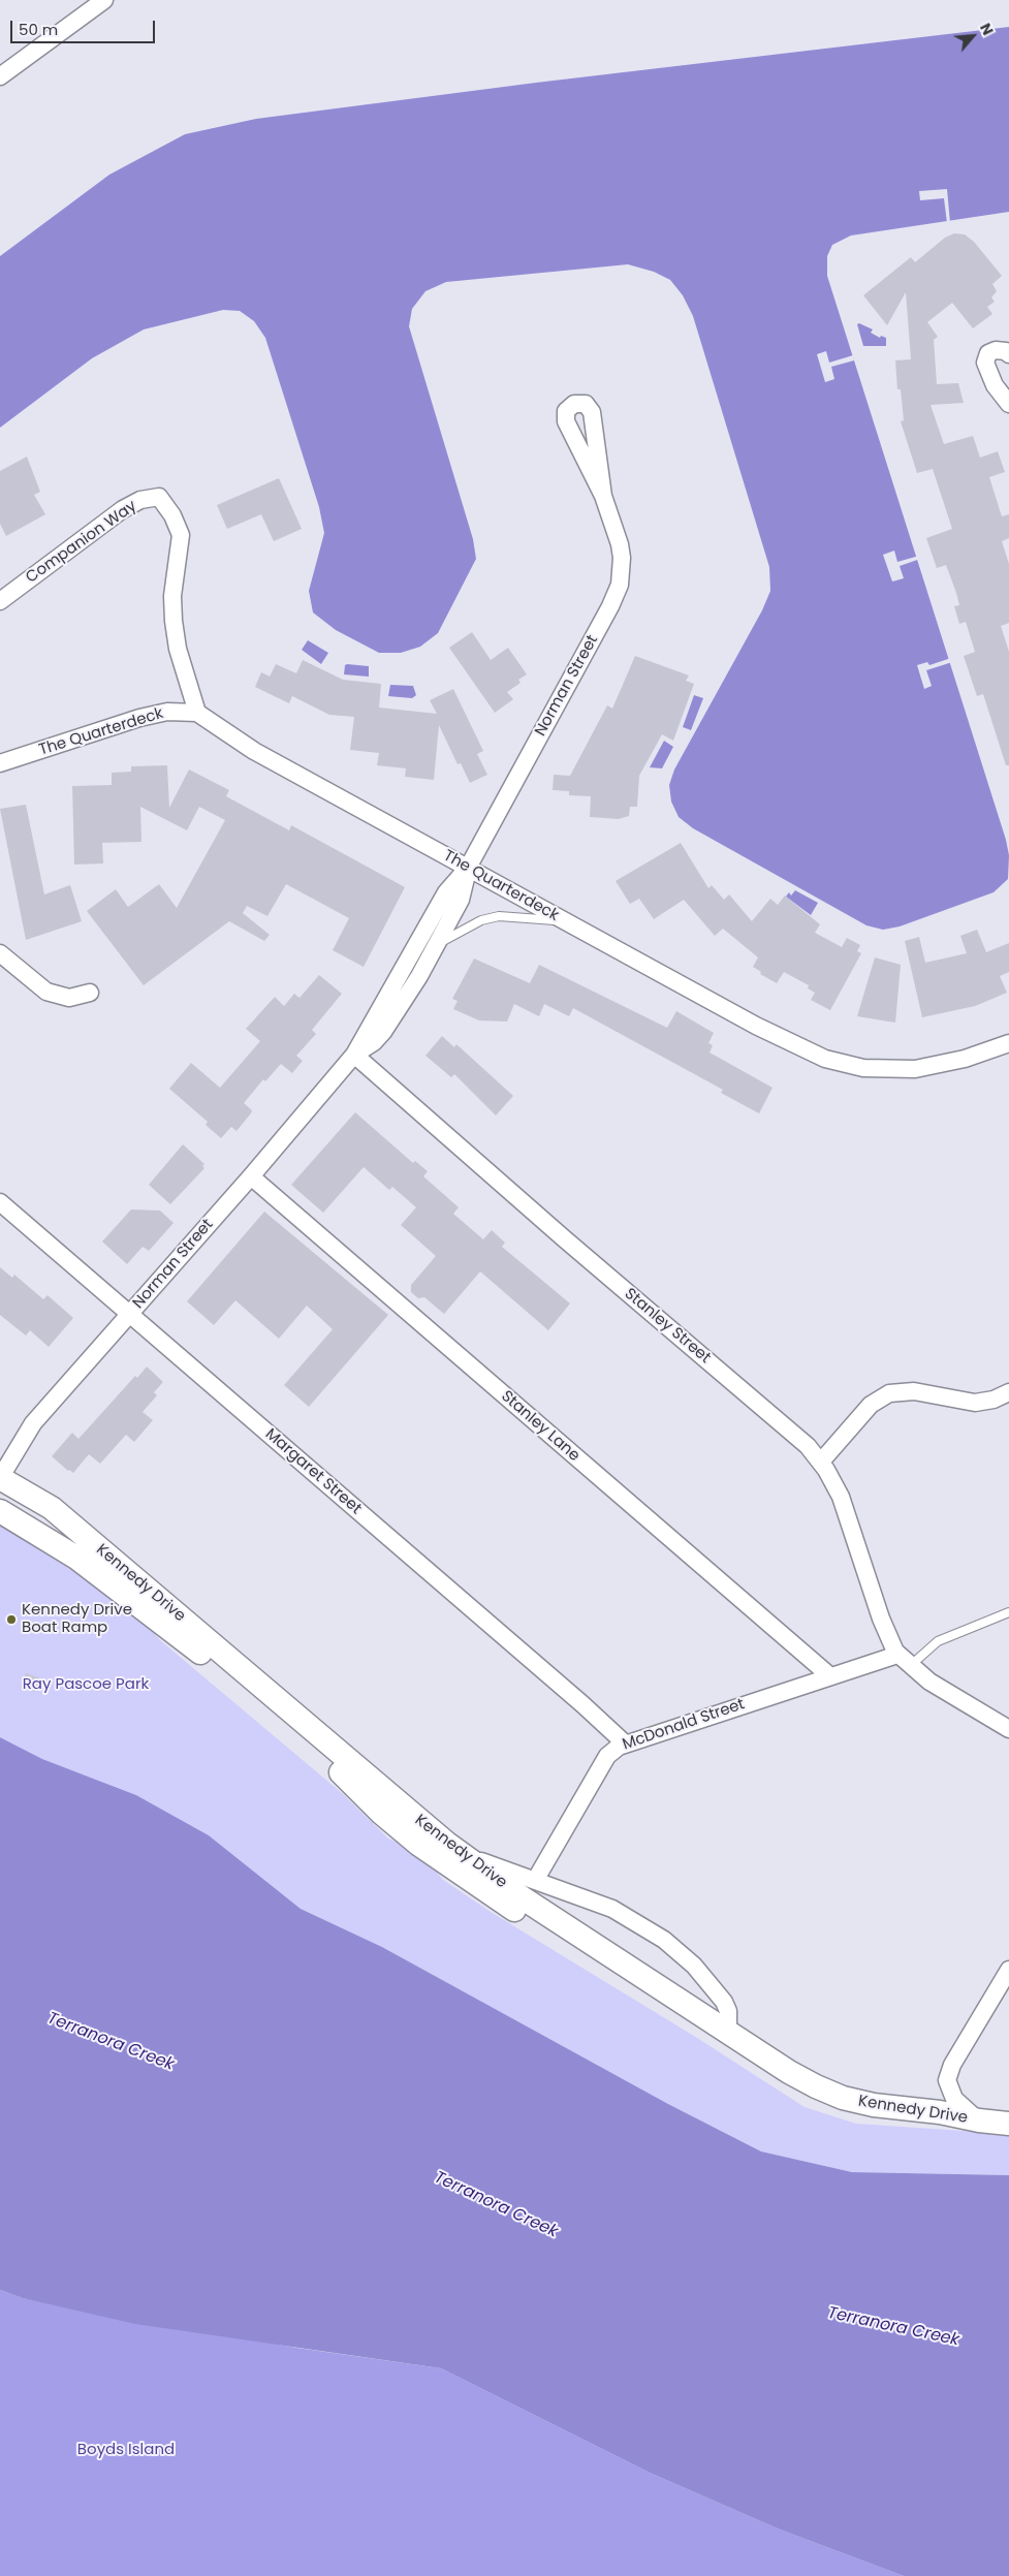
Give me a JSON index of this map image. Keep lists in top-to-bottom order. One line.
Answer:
{"streets":{"street":["Companion Way","Norman Street","The Quarterdeck","Stanley Street","Stanley Lane","Margaret Street","Kennedy Drive","McDonald Street"]},"crossings":[["Companion Way","The Quarterdeck"],["Norman Street","The Quarterdeck"],["Norman Street","Stanley Street"],["Norman Street","Stanley Lane"],["Norman Street","Margaret Street"],["Norman Street","Kennedy Drive"],["Stanley Street","McDonald Street"],["Stanley Lane","McDonald Street"],["Margaret Street","McDonald Street"]],"water":["Terranora Creek"],"parks":["Ray Pascoe Park","Boyds Island"],"places":["Kennedy Drive Boat Ramp"],"scale_bar":"50 m","north":"top right"}
